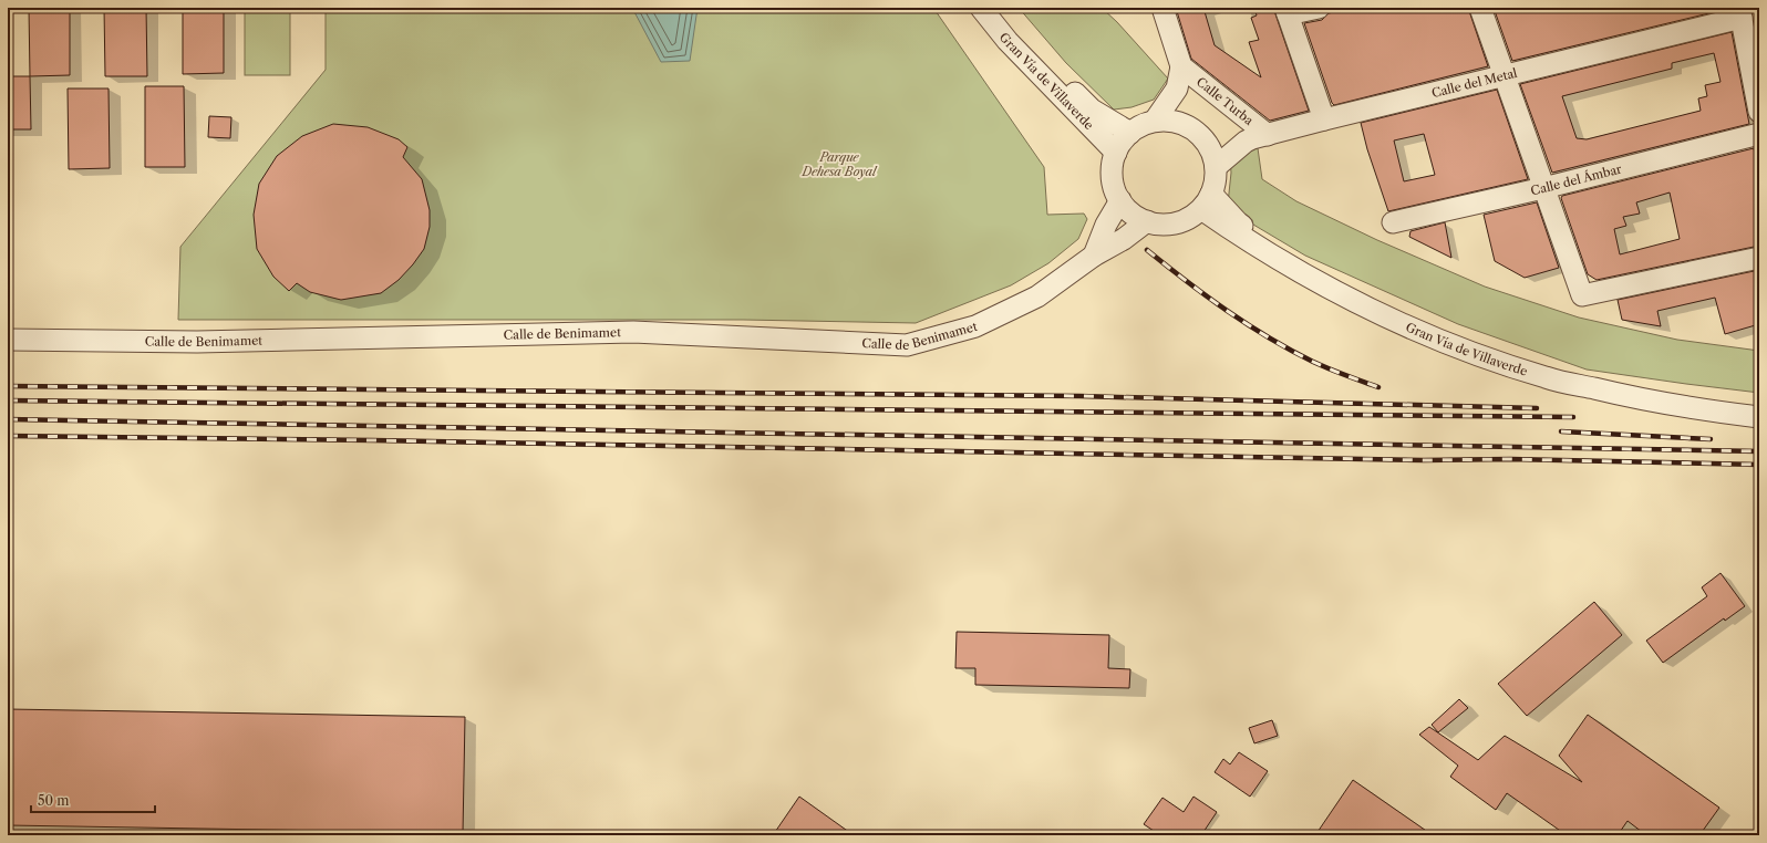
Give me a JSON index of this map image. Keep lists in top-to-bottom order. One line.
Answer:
{"streets":{"street":["Gran Vía de Villaverde","Calle del Metal","Calle Turba","Calle del Ámbar","Calle de Benimamet"]},"crossings":[["Gran Vía de Villaverde","Calle del Metal"],["Gran Vía de Villaverde","Calle Turba"],["Gran Vía de Villaverde","Calle de Benimamet"],["Calle del Metal","Calle Turba"],["Calle del Metal","Calle de Benimamet"],["Calle Turba","Calle de Benimamet"]],"parks":["Parque Dehesa Boyal"],"scale_bar":"50 m"}
